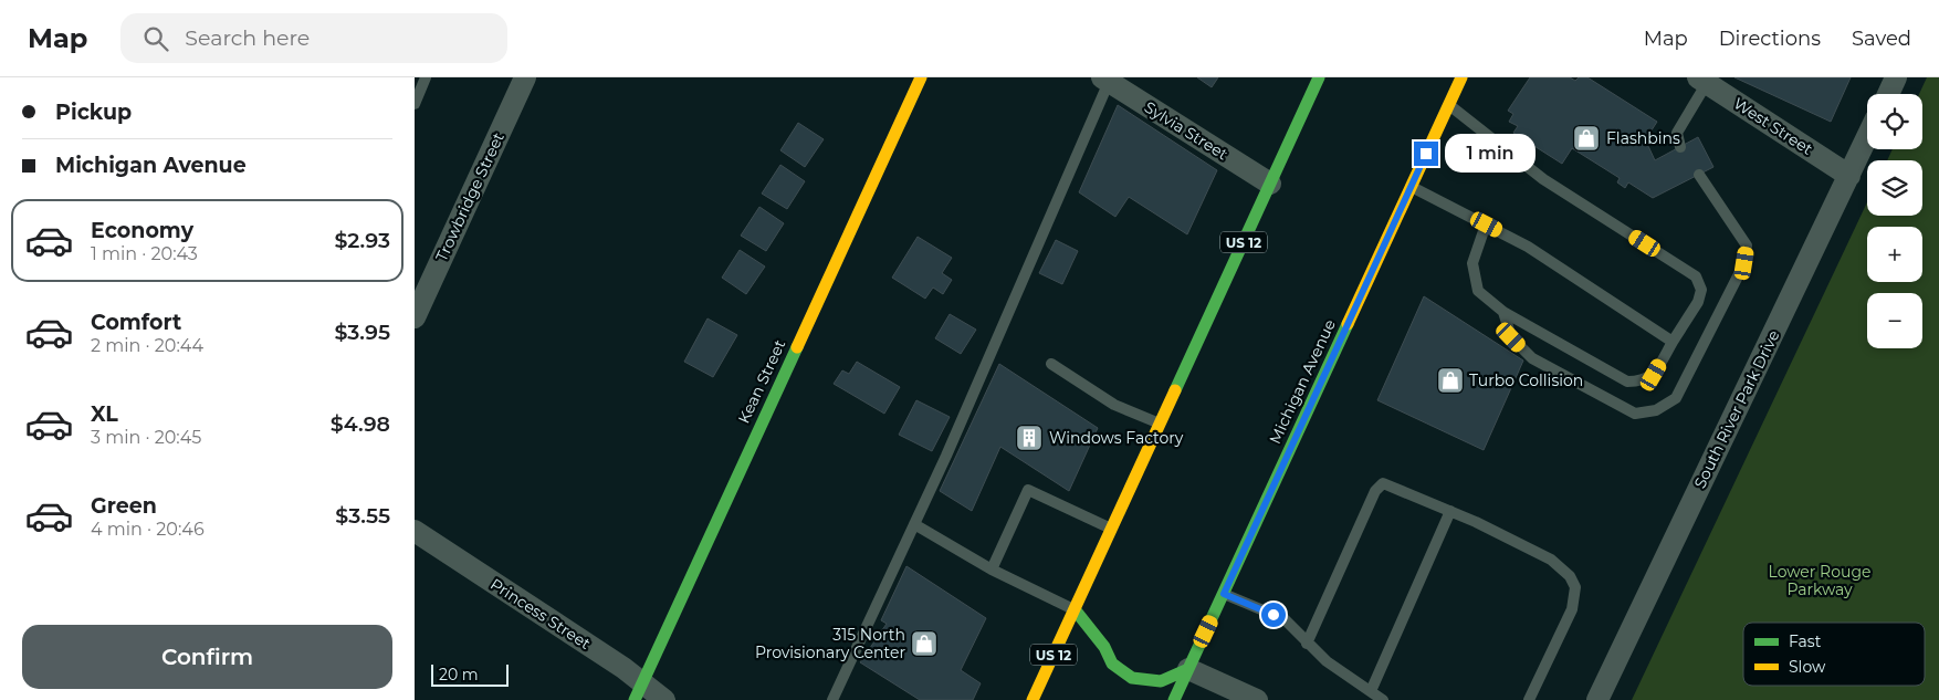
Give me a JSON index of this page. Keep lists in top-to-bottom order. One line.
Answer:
{"streets":{"main road":["US 12","Kean Street","Michigan Avenue"],"street":["West Street","Sylvia Street","Trowbridge Street","South River Park Drive","Princess Street"]},"crossings":[["West Street","South River Park Drive"],["Sylvia Street","US 12"],["Kean Street","Princess Street"]],"parks":["Lower Rouge Parkway"],"places":{"shop":["Flashbins","Turbo Collision","315 North Provisionary Center"],"building":["Windows Factory"]},"legend":["Fast","Slow"],"scale_bar":"20 m","page":{"header":"Map","search":"Search here","nav":["Map","Directions","Saved"],"banner":["Pickup","Michigan Avenue"],"map_buttons":["+","−"],"bubble":"1 min","list":[{"name":"Economy","note":"1 min · 20:43","value":"$2.93"},{"name":"Comfort","note":"2 min · 20:44","value":"$3.95"},{"name":"XL","note":"3 min · 20:45","value":"$4.98"},{"name":"Green","note":"4 min · 20:46","value":"$3.55"}],"buttons":"Confirm","scale":"20 m"}}
